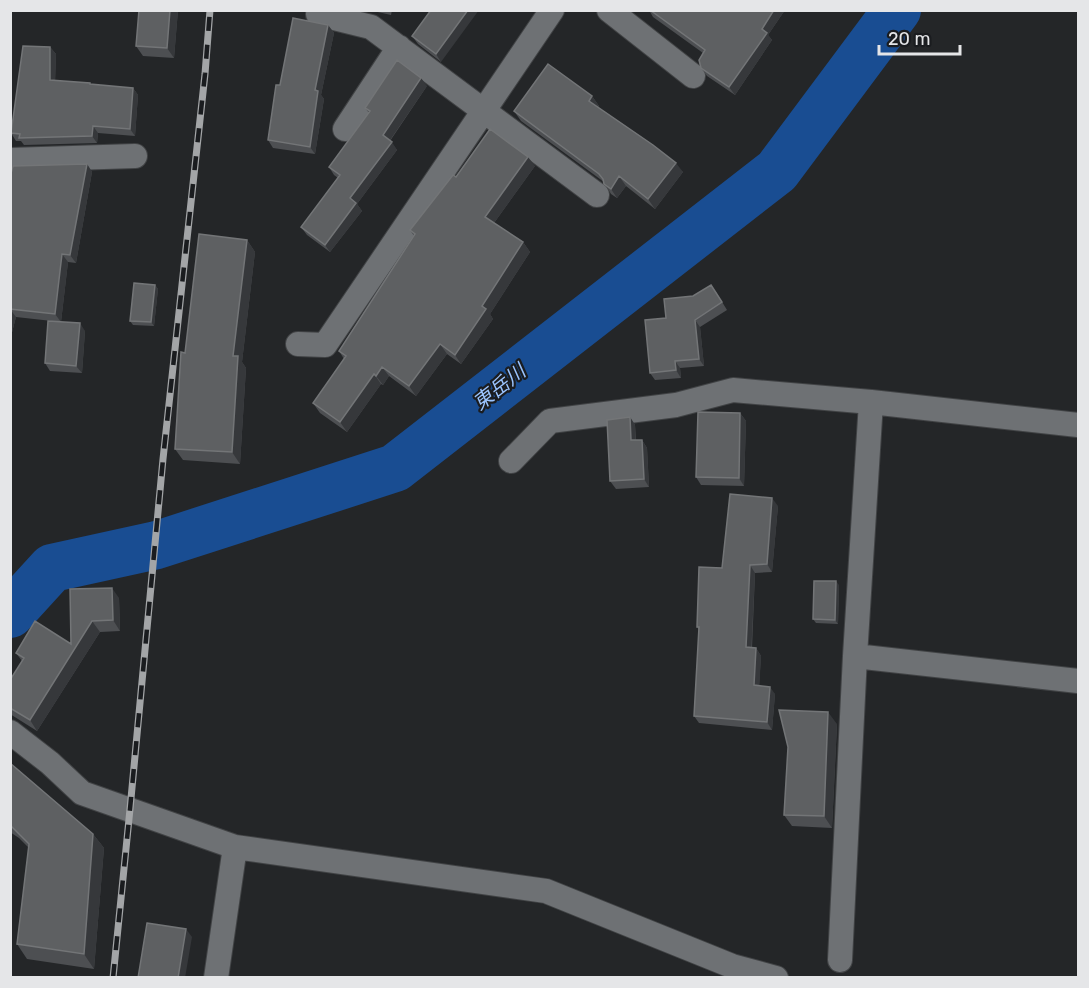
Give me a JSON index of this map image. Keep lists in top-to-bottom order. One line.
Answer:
{"water":["東岳川"],"scale_bar":"20 m"}
